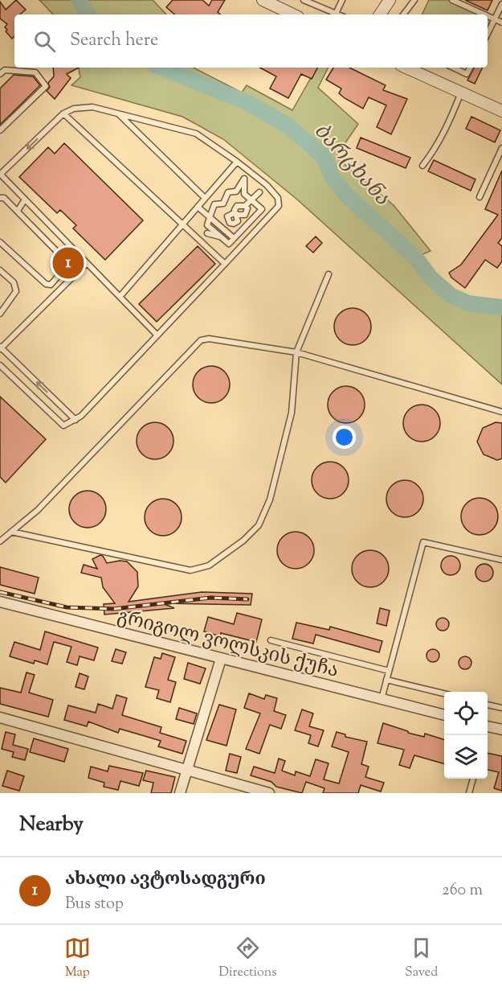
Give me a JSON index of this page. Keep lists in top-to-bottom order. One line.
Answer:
{"streets":{"street":["გრიგოლ ვოლსკის ქუჩა"]},"water":["ბარცხანა"],"page":{"search":"Search here","pins":"1","heading":"Nearby","list":[{"mark":"1","name":"ახალი ავტოსადგური","note":"Bus stop","value":"260 m"}],"nav":["Map","Directions","Saved"]}}
